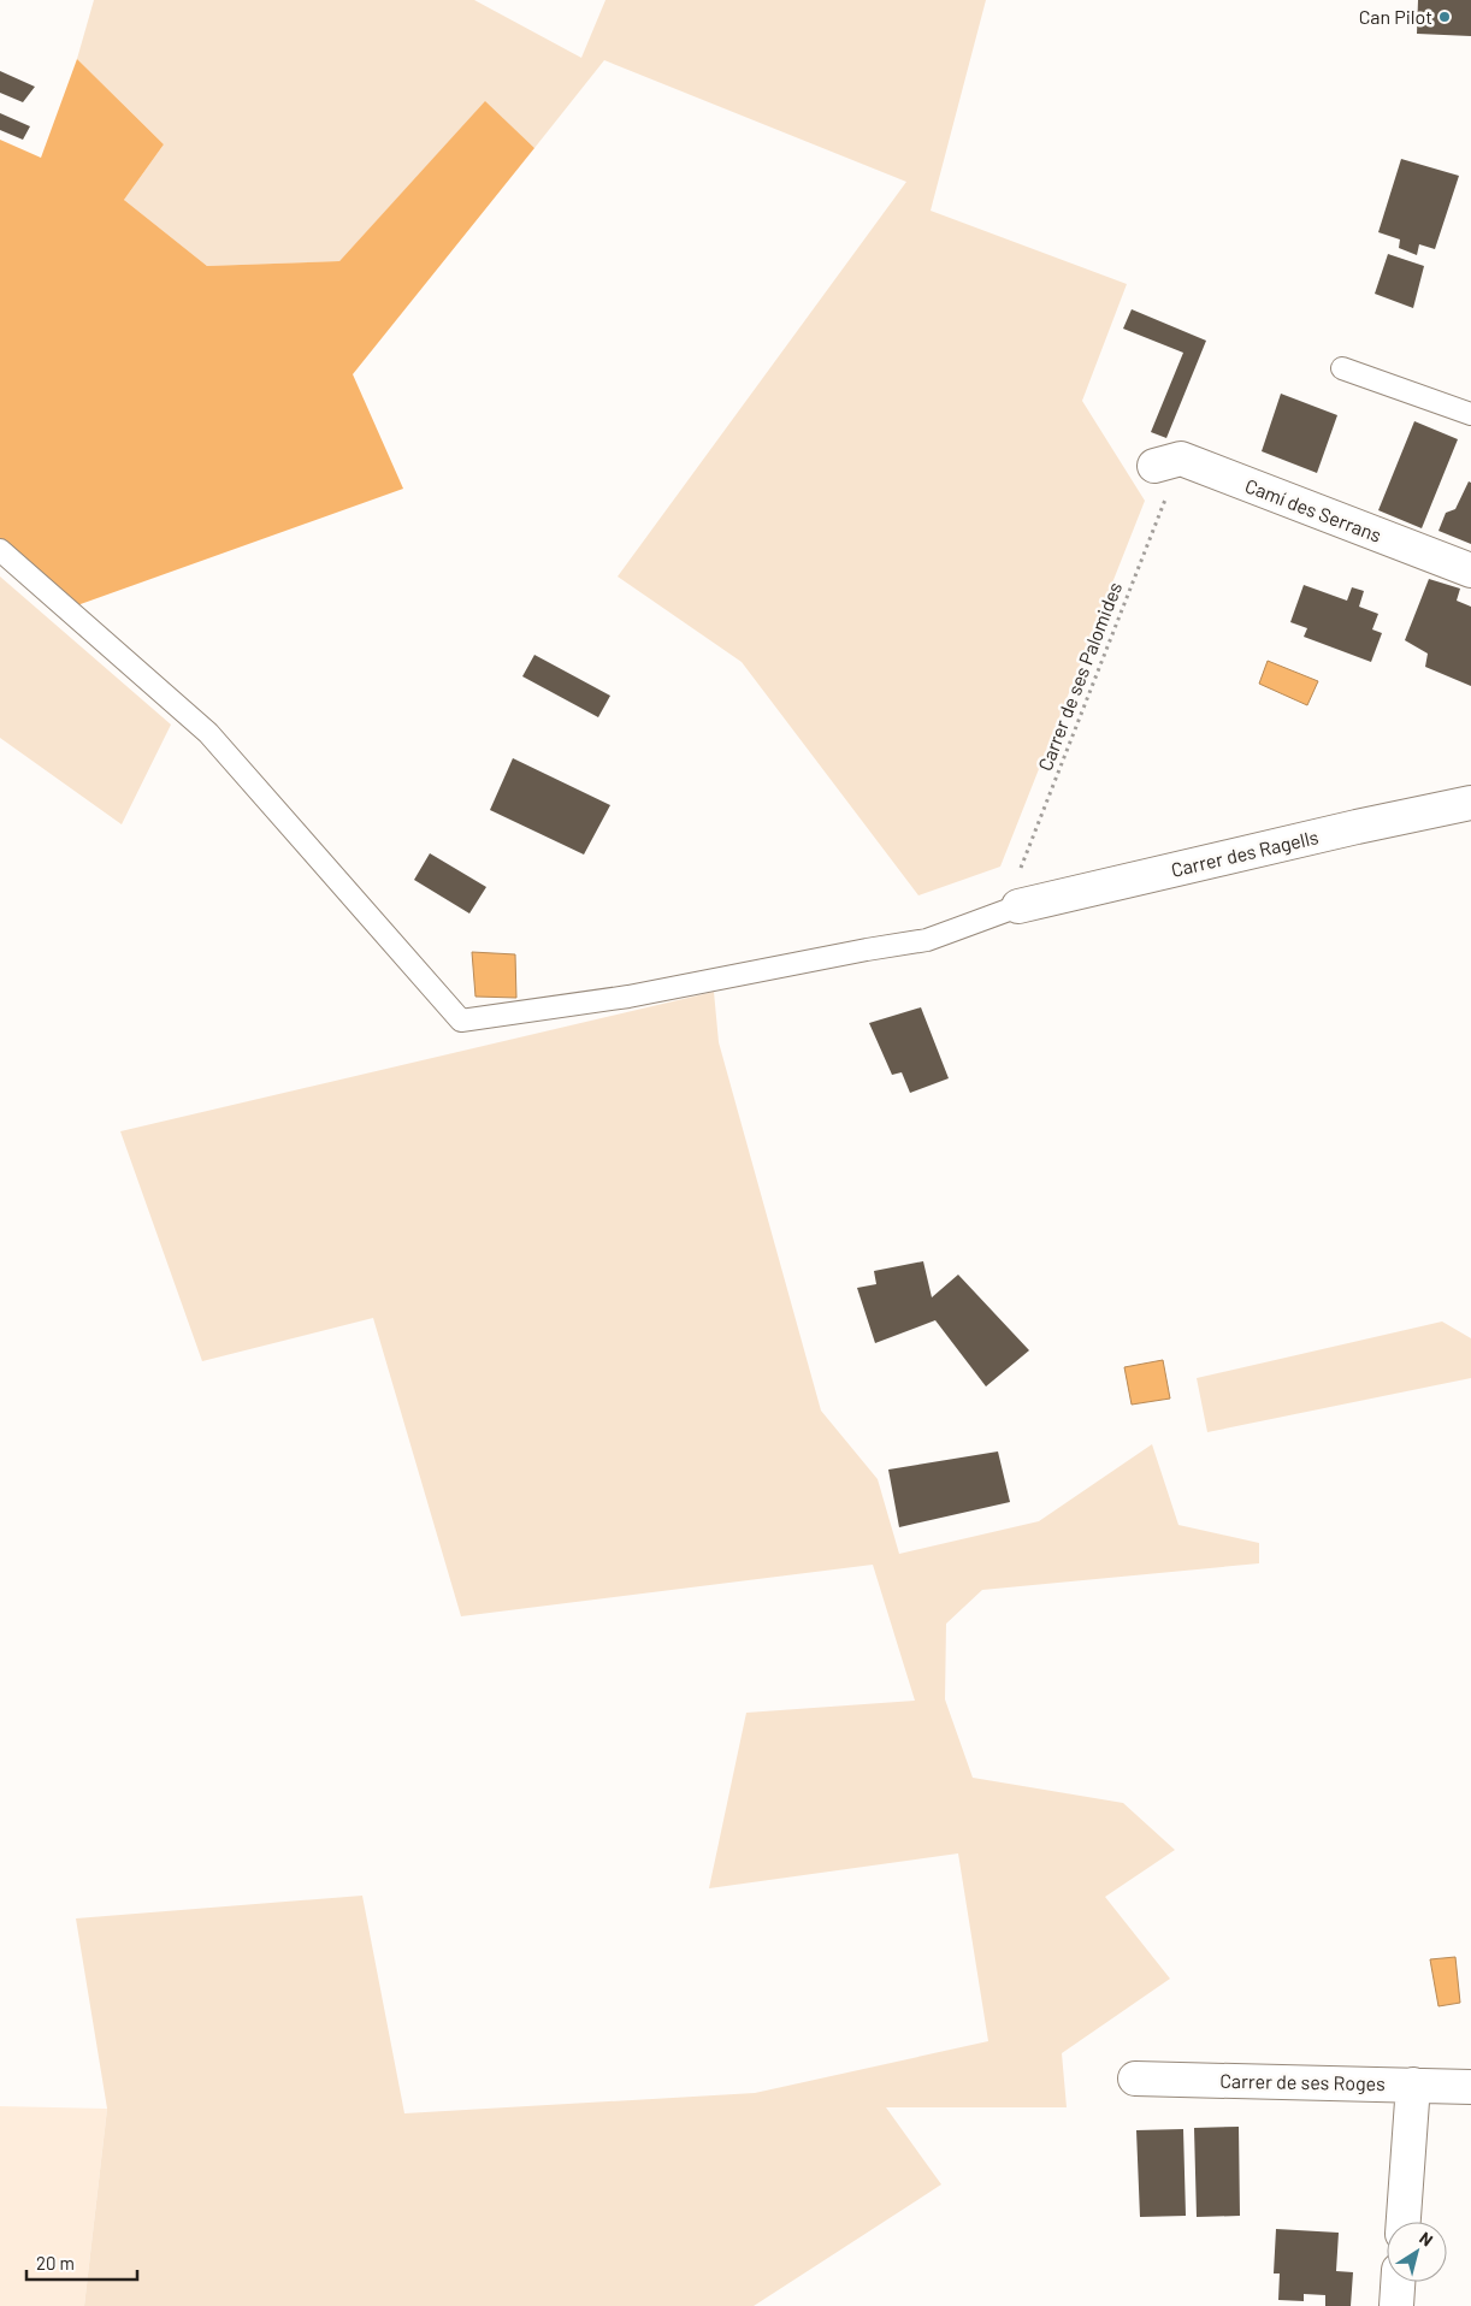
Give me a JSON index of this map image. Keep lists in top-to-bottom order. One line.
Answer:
{"streets":{"street":["Camí des Serrans","Carrer des Ragells","Carrer de ses Roges"],"path":["Carrer de ses Palomides"]},"crossings":[["Camí des Serrans","Carrer de ses Palomides"],["Carrer de ses Palomides","Carrer des Ragells"]],"places":["Can Pilot"],"scale_bar":"20 m","north":"top right"}
